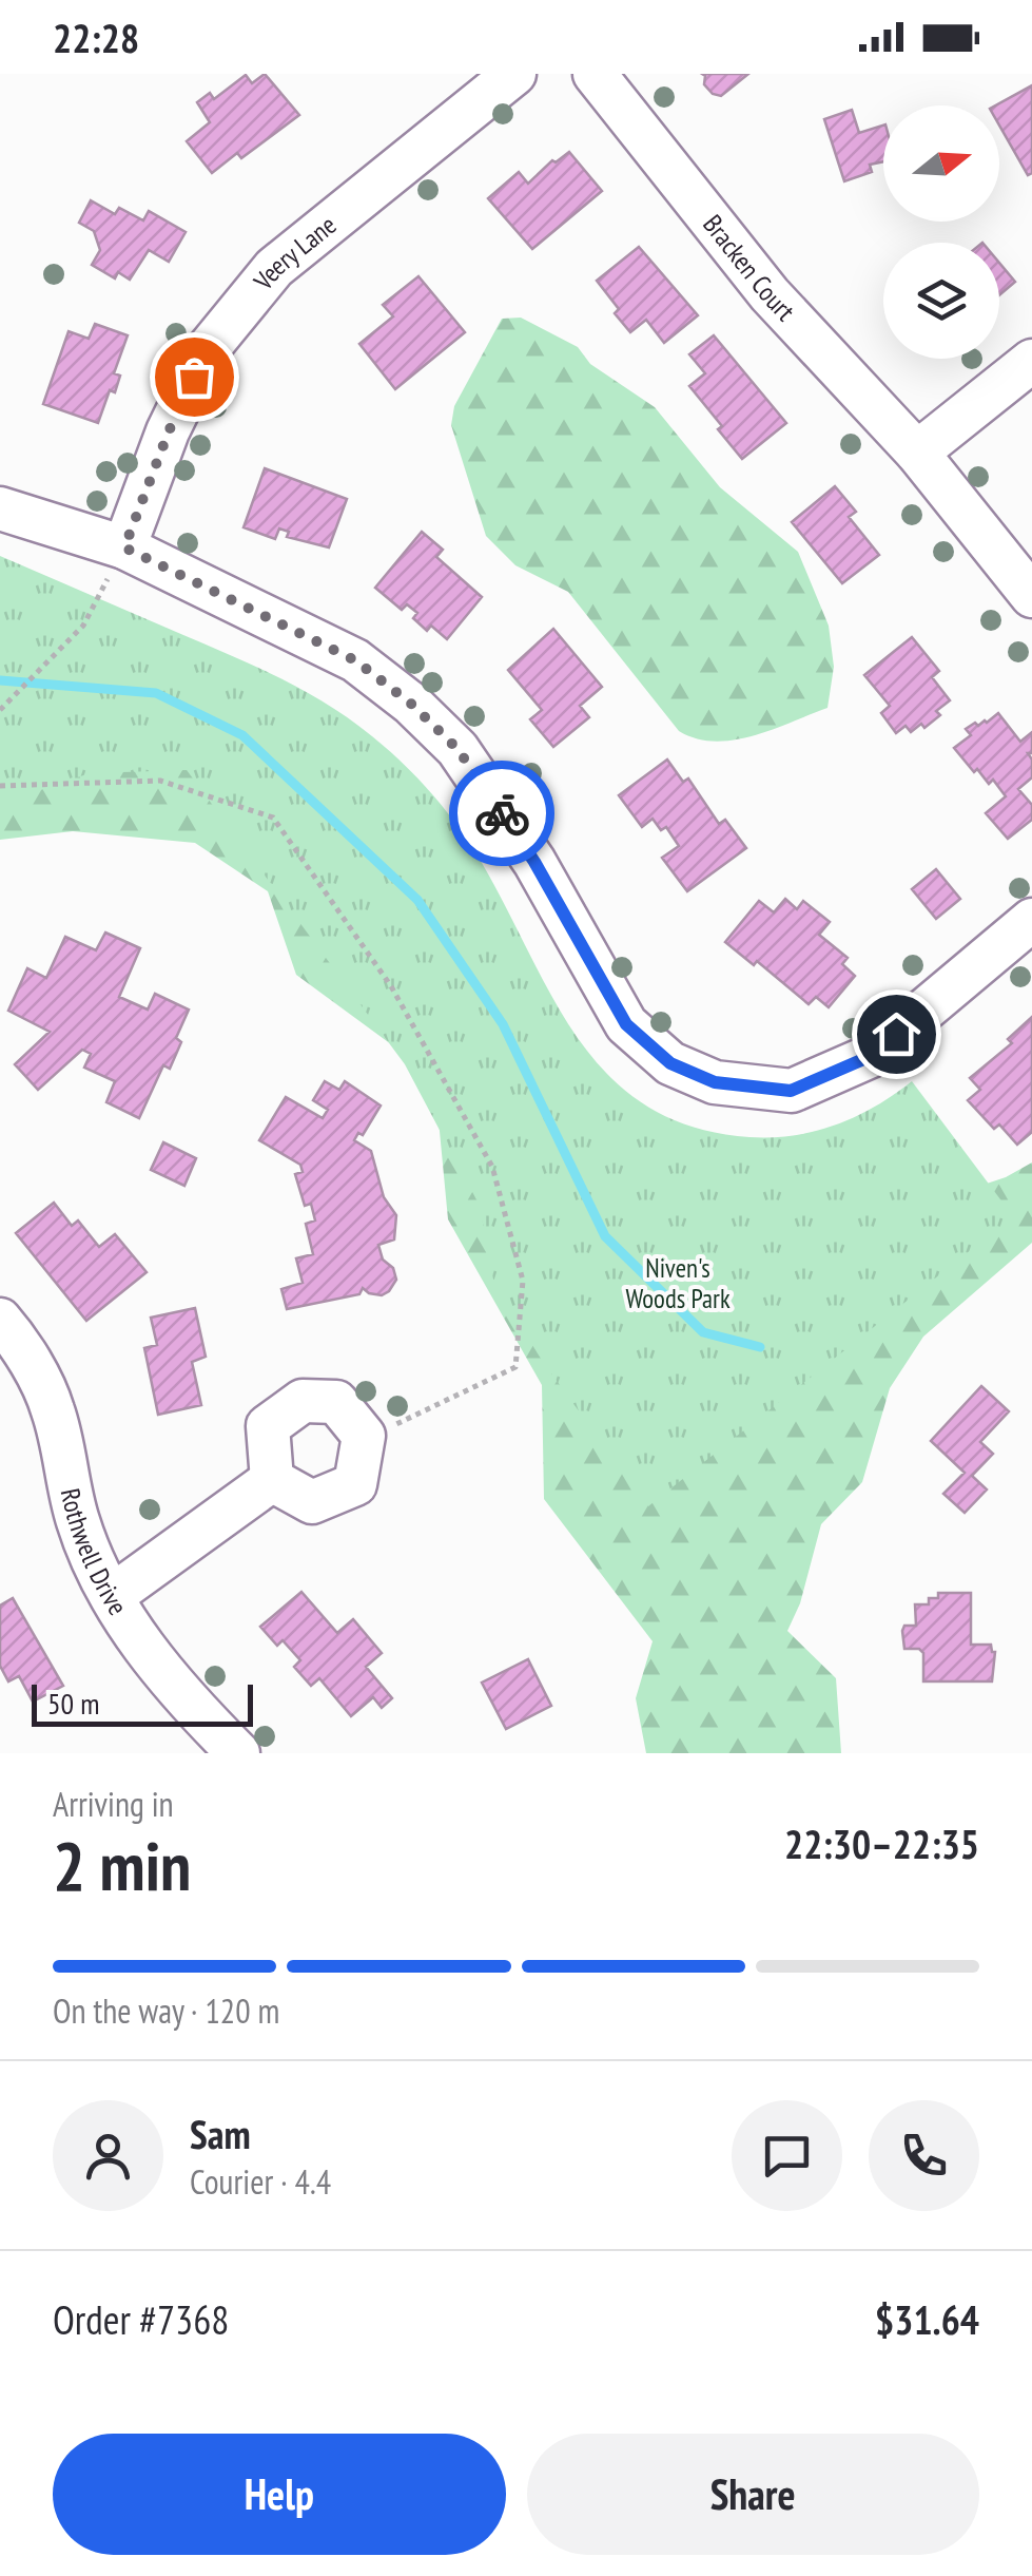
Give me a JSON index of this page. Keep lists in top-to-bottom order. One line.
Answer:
{"streets":{"street":["Veery Lane","Bracken Court","Rothwell Drive"]},"parks":["Niven's Woods Park"],"scale_bar":"50 m","north":"right","page":{"status":"22:28","scale":"50 m","heading":["2 min","Arriving in","22:30–22:35"],"panel":["Sam","Courier · 4.4","Order #7368","$31.64"],"bar":"On the way · 120 m","buttons":["Help","Share"]}}
